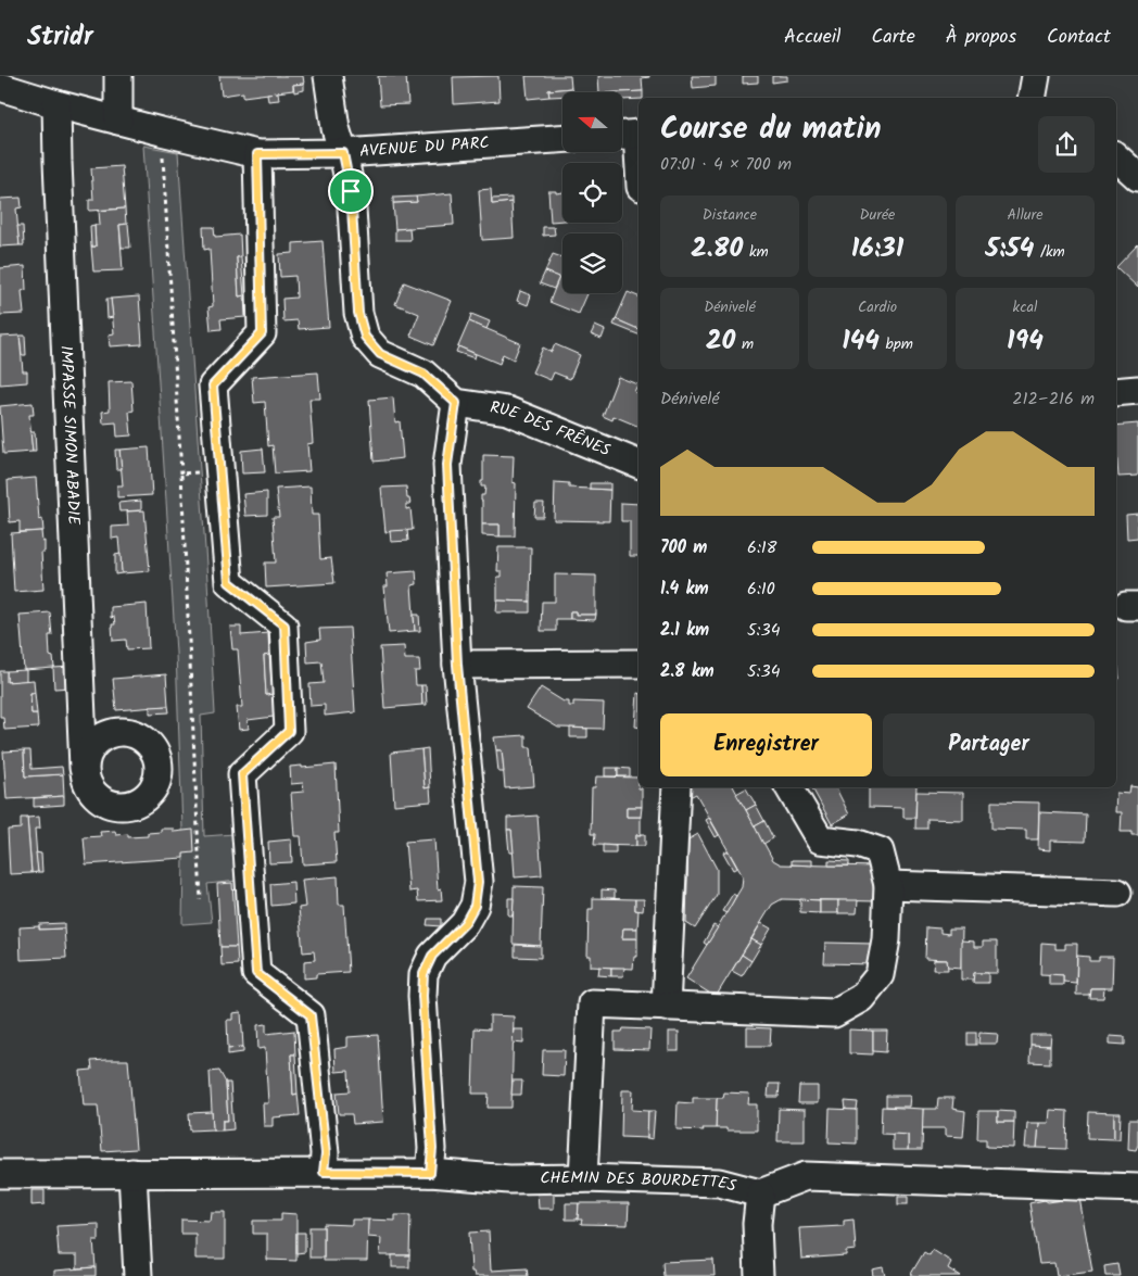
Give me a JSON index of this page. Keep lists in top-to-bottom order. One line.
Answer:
{"streets":{"street":["AVENUE DU PARC","RUE DES FRÊNES","IMPASSE SIMON ABADIE","CHEMIN DES BOURDETTES"]},"crossings":[["AVENUE DU PARC","IMPASSE SIMON ABADIE"]],"north":"left","page":{"header":"Stridr","nav":["Accueil","Carte","À propos","Contact"],"heading":["Course du matin","07:01 · 4 × 700 m"],"stats":[["Distance","2.80 km"],["Durée","16:31"],["Allure","5:54 /km"],["Dénivelé","20 m"],["Cardio","144 bpm"],["kcal","194"]],"chart":["Dénivelé","212–216 m"],"list":[{"name":"700 m","note":"6:18"},{"name":"1.4 km","note":"6:10"},{"name":"2.1 km","note":"5:34"},{"name":"2.8 km","note":"5:34"}],"buttons":["Enregistrer","Partager"]}}
